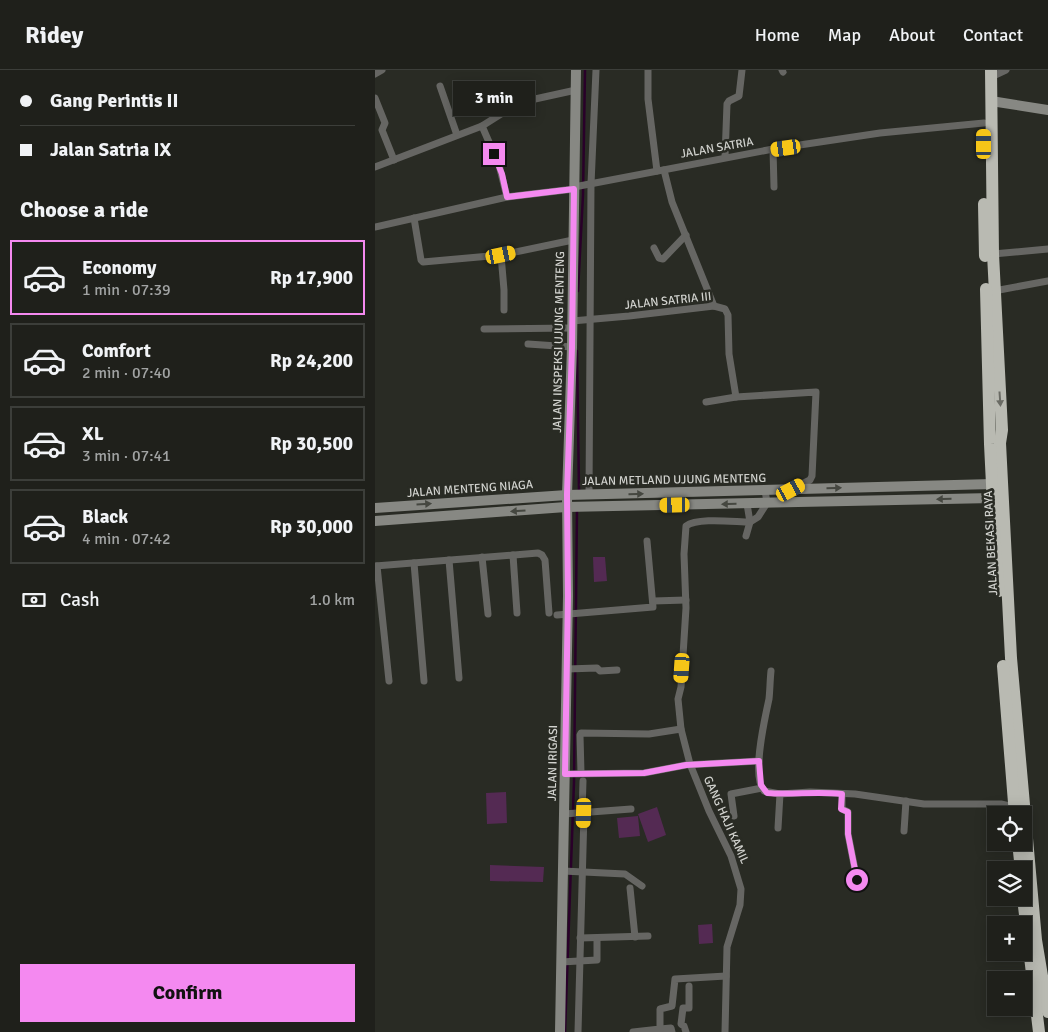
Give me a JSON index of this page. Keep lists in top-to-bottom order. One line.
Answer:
{"streets":{"highway":["JALAN BEKASI RAYA"],"street":["JALAN SATRIA","JALAN SATRIA III","JALAN INSPEKSI UJUNG MENTENG","JALAN METLAND UJUNG MENTENG","JALAN MENTENG NIAGA","JALAN IRIGASI","GANG HAJI KAMIL"]},"crossings":[["JALAN SATRIA","JALAN INSPEKSI UJUNG MENTENG"],["JALAN SATRIA","JALAN BEKASI RAYA"],["JALAN SATRIA III","JALAN INSPEKSI UJUNG MENTENG"],["JALAN INSPEKSI UJUNG MENTENG","JALAN METLAND UJUNG MENTENG"],["JALAN INSPEKSI UJUNG MENTENG","JALAN MENTENG NIAGA"],["JALAN INSPEKSI UJUNG MENTENG","JALAN IRIGASI"],["JALAN METLAND UJUNG MENTENG","JALAN MENTENG NIAGA"],["JALAN METLAND UJUNG MENTENG","JALAN BEKASI RAYA"],["JALAN METLAND UJUNG MENTENG","JALAN IRIGASI"],["JALAN MENTENG NIAGA","JALAN IRIGASI"]],"page":{"header":"Ridey","nav":["Home","Map","About","Contact"],"banner":["Gang Perintis II","Jalan Satria IX"],"bubble":"3 min","heading":"Choose a ride","list":[{"name":"Economy","note":"1 min · 07:39","value":"Rp 17,900"},{"name":"Comfort","note":"2 min · 07:40","value":"Rp 24,200"},{"name":"XL","note":"3 min · 07:41","value":"Rp 30,500"},{"name":"Black","note":"4 min · 07:42","value":"Rp 30,000"}],"pay":["Cash","1.0 km"],"map_buttons":["+","−"],"buttons":"Confirm"}}
